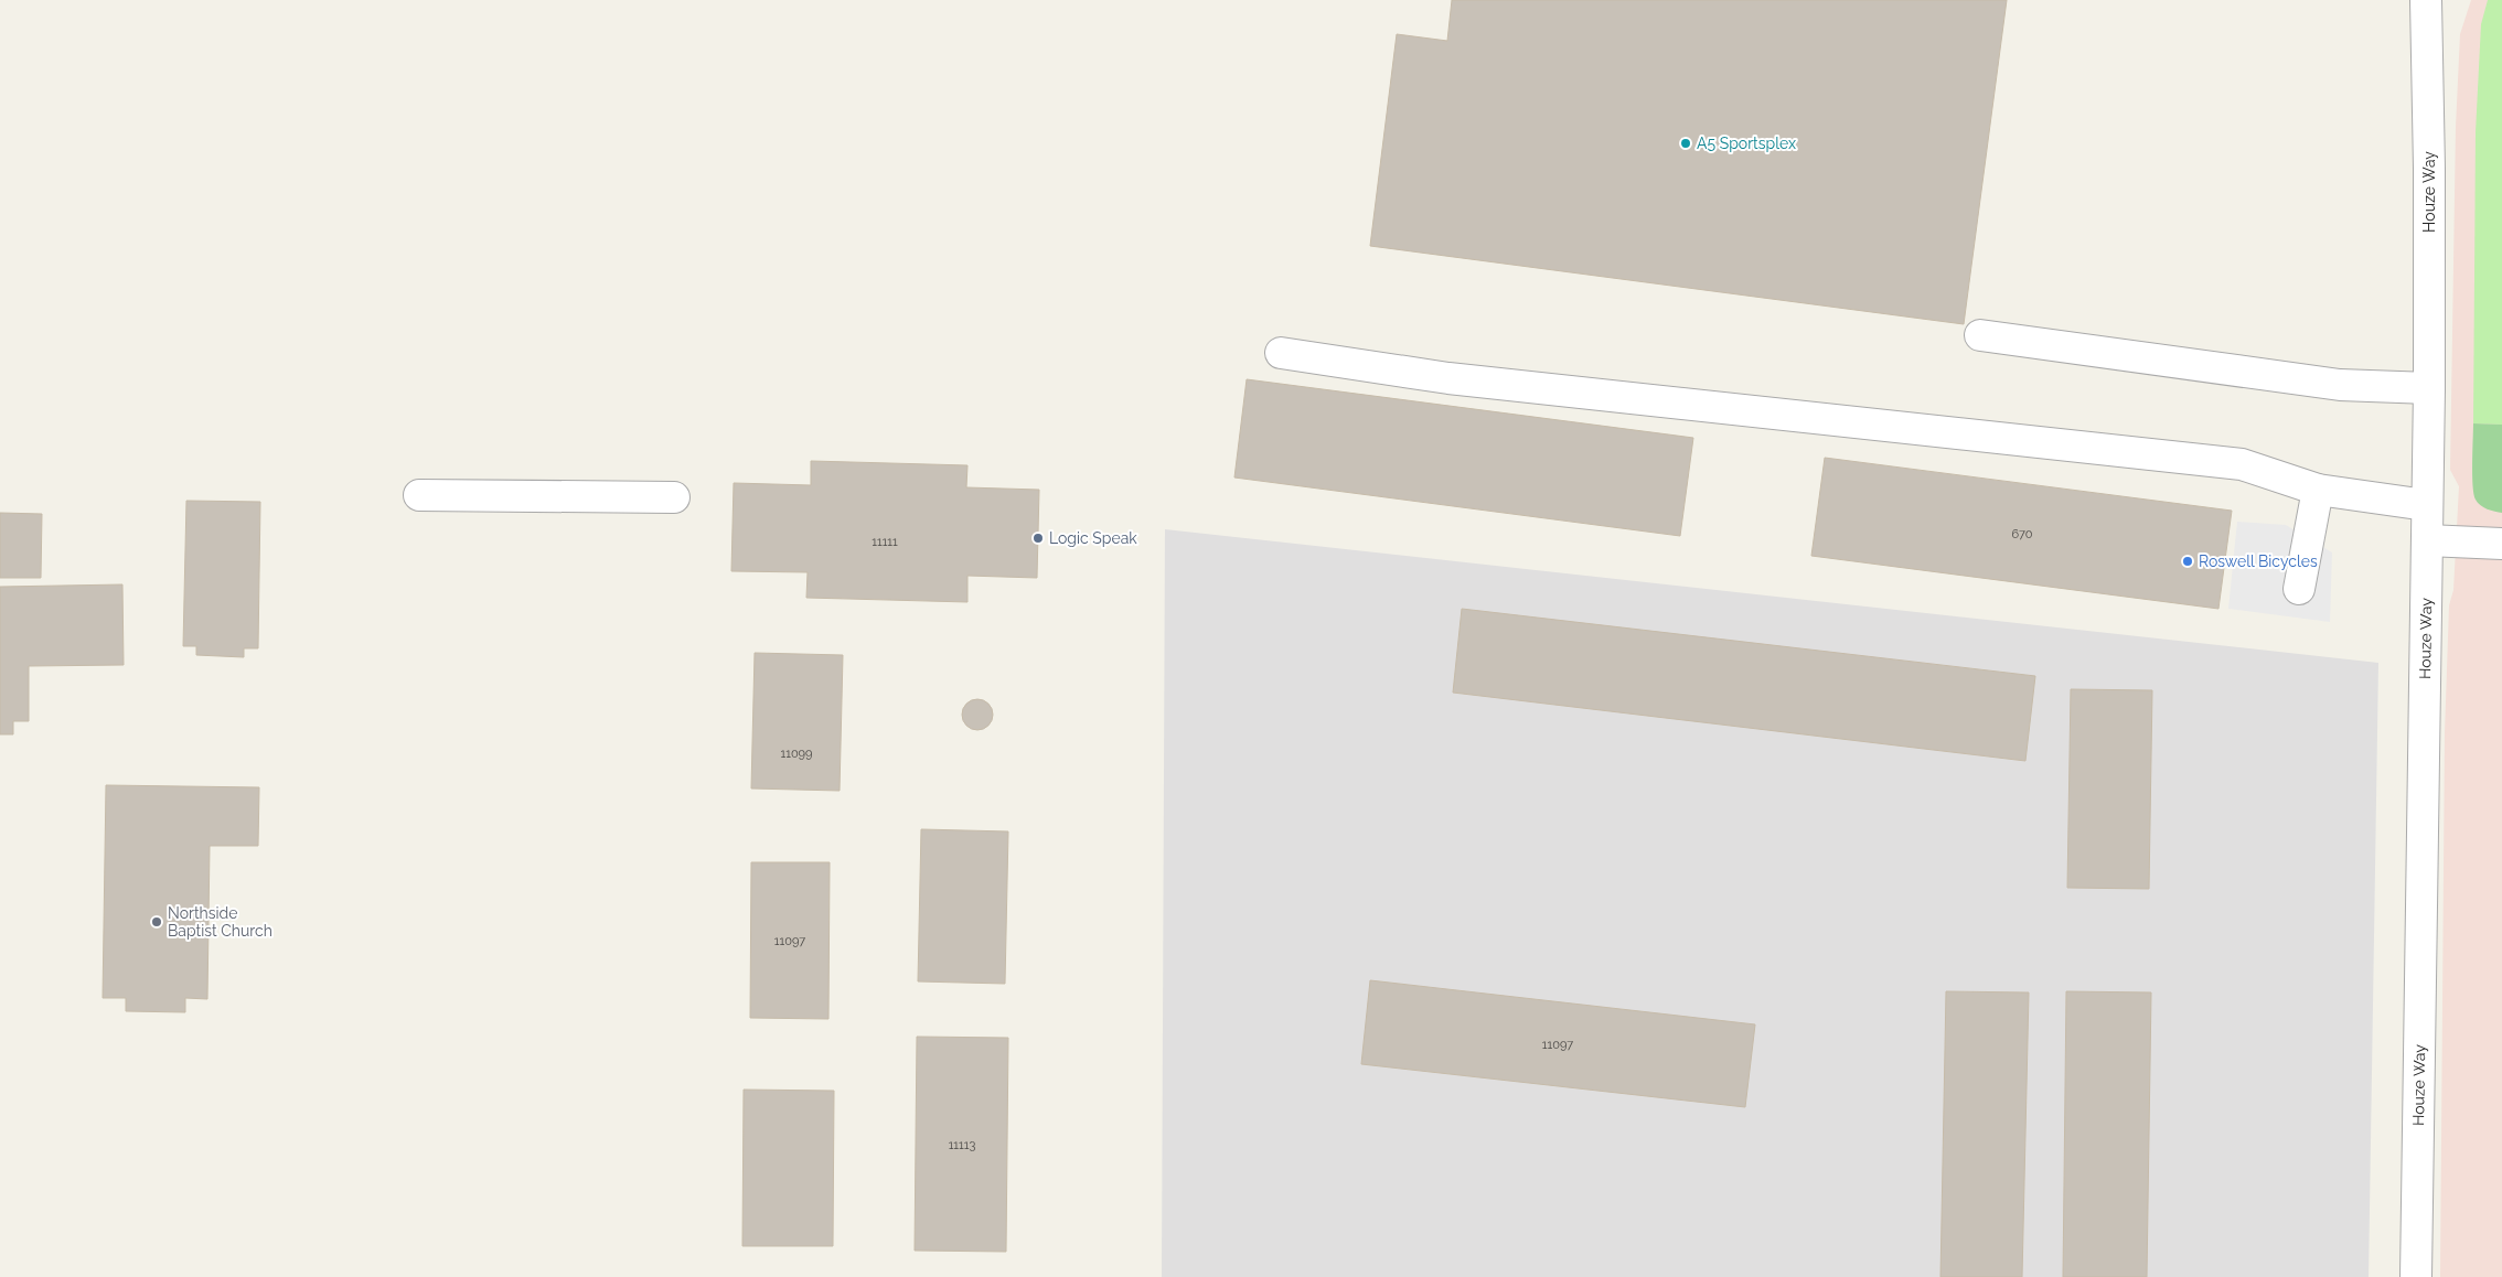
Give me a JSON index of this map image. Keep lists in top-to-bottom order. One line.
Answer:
{"streets":{"street":["Houze Way"]},"places":["A5 Sportsplex","Logic Speak","Roswell Bicycles","Northside Baptist Church"],"house_numbers":["670","11111","11099","11097","11097","11113"]}
